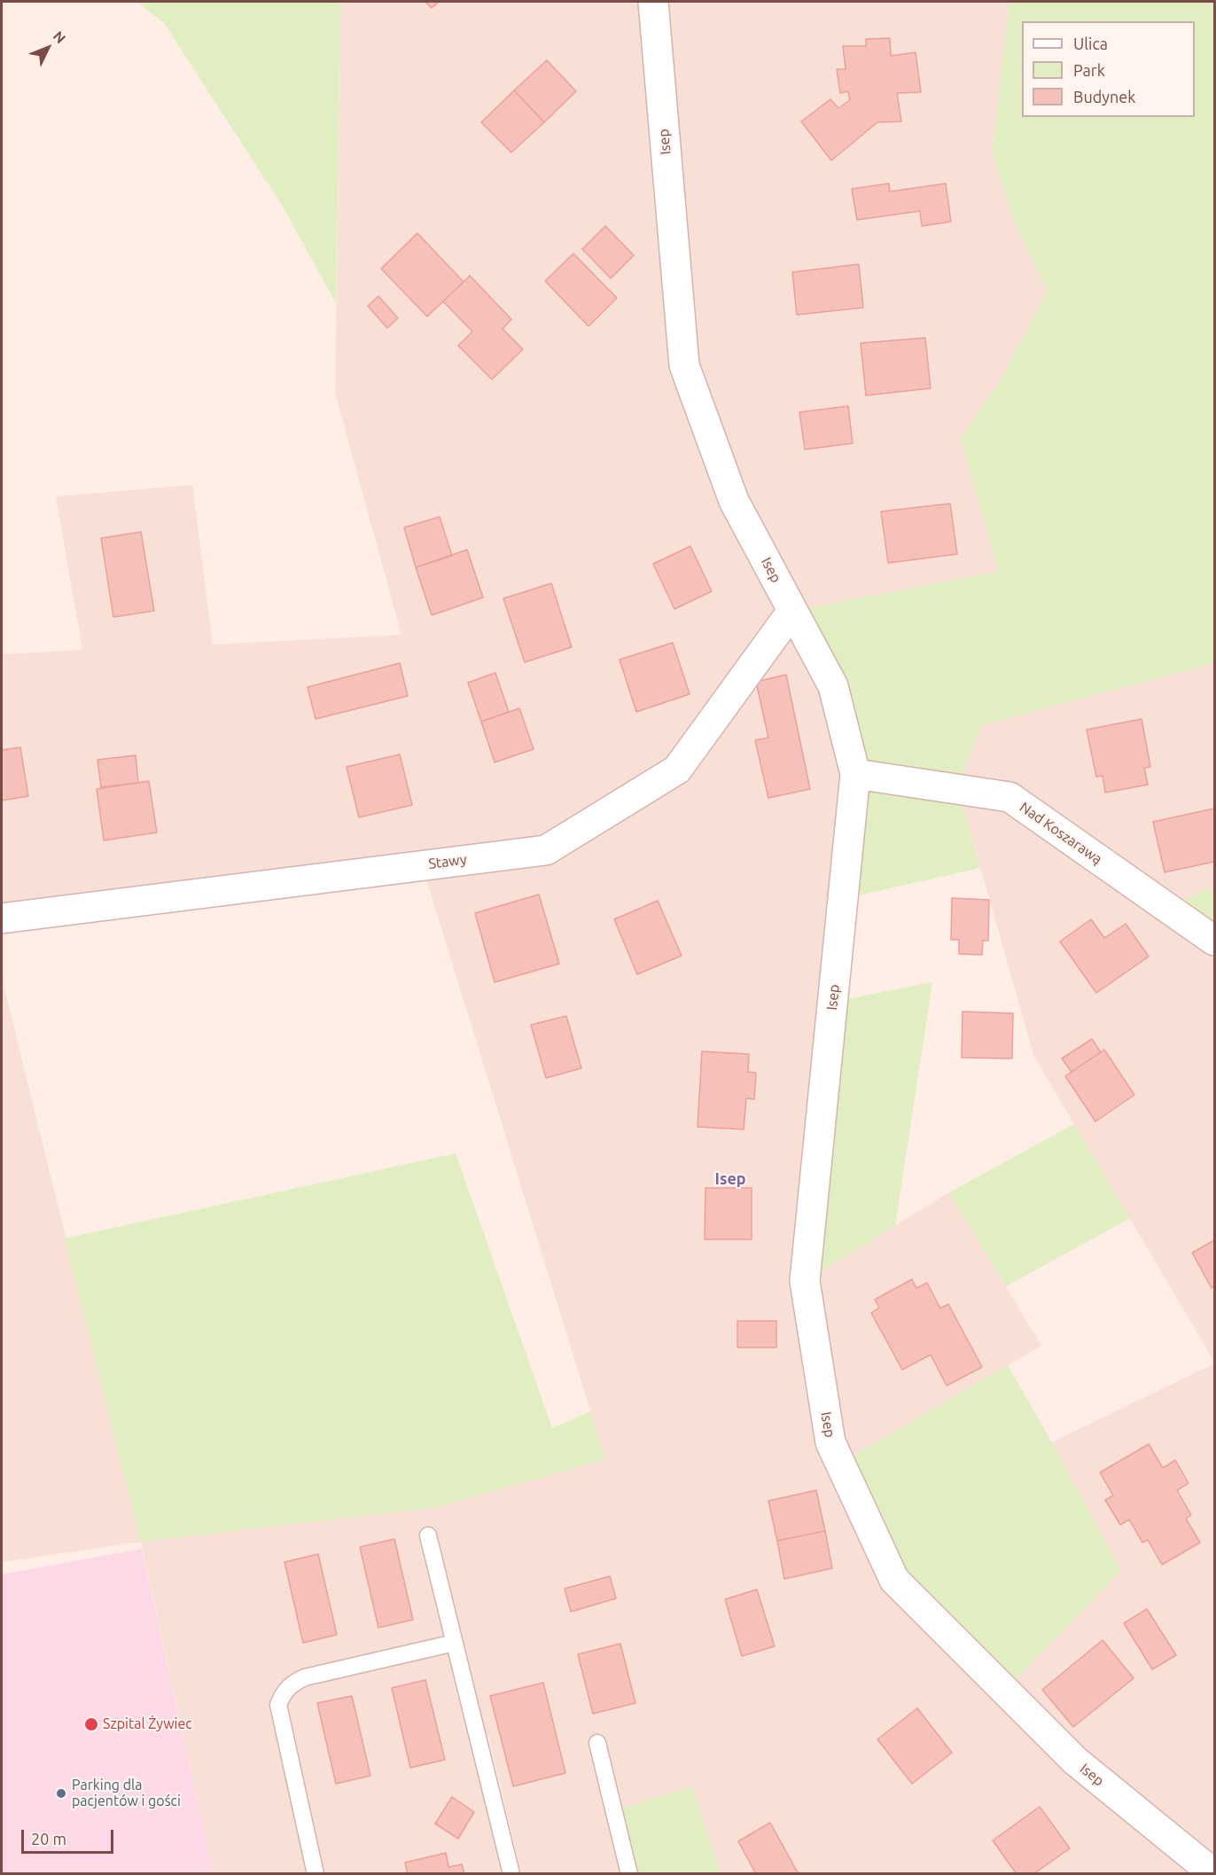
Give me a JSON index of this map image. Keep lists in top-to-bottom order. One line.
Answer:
{"streets":{"street":["Isep","Nad Koszarawą","Stawy"]},"crossings":[["Isep","Nad Koszarawą"],["Isep","Stawy"]],"districts":["Isep"],"places":["Szpital Żywiec","Parking dla pacjentów i gości"],"legend":["Ulica","Park","Budynek"],"scale_bar":"20 m","north":"top right"}
